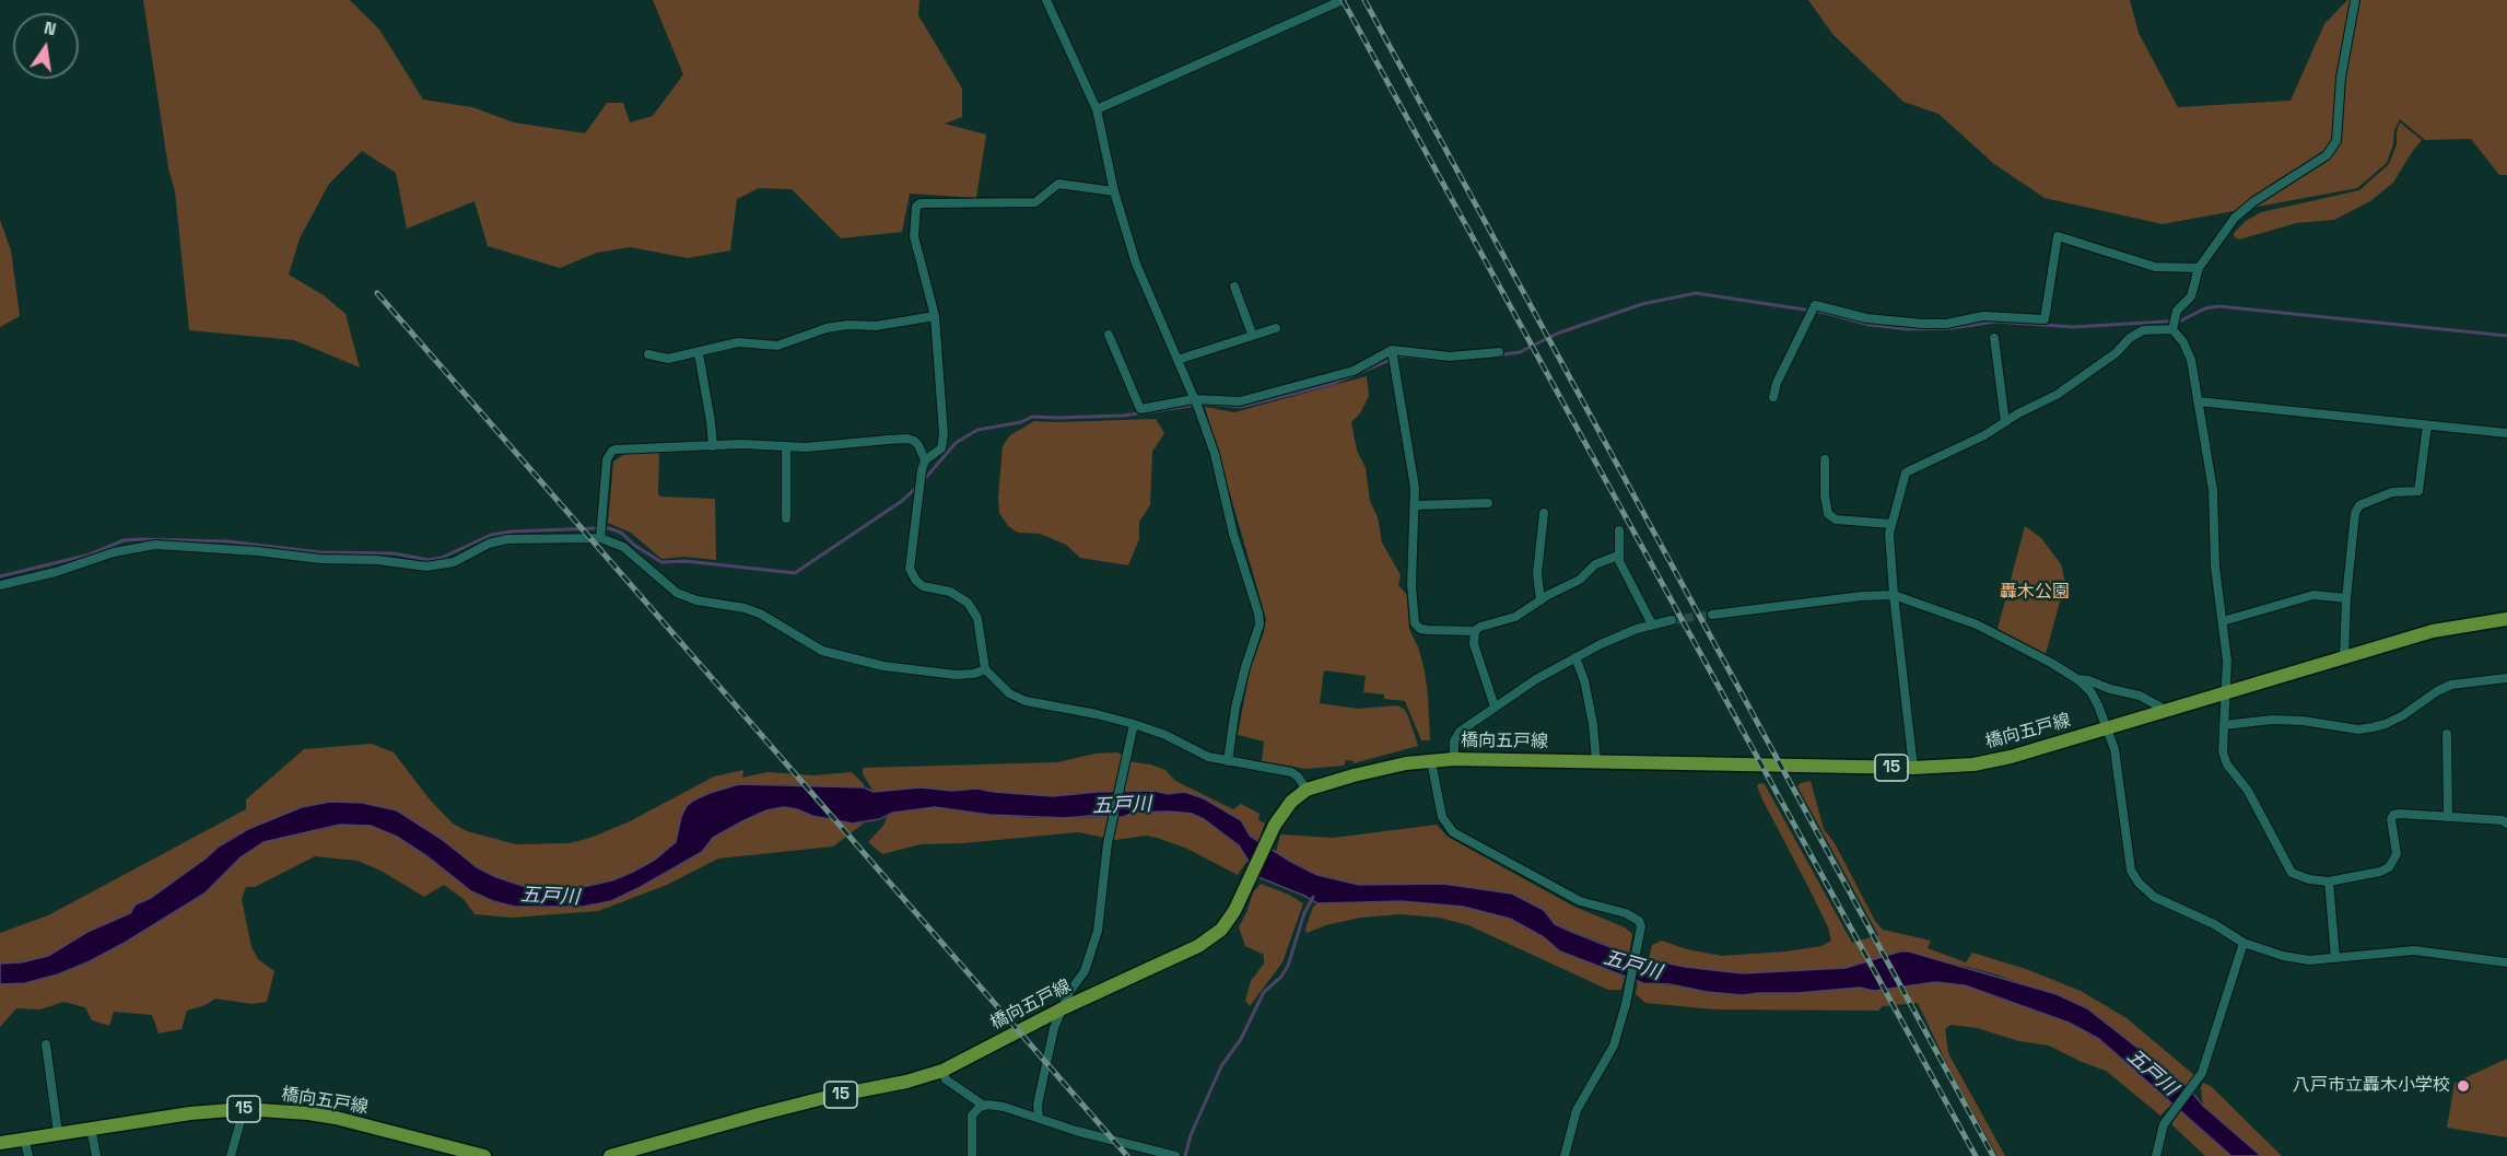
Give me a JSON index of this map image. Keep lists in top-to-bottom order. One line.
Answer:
{"streets":{"main road":["橋向五戸線","15"]},"water":["五戸川"],"parks":["轟木公園"],"places":["八戸市立轟木小学校"],"north":"top"}
